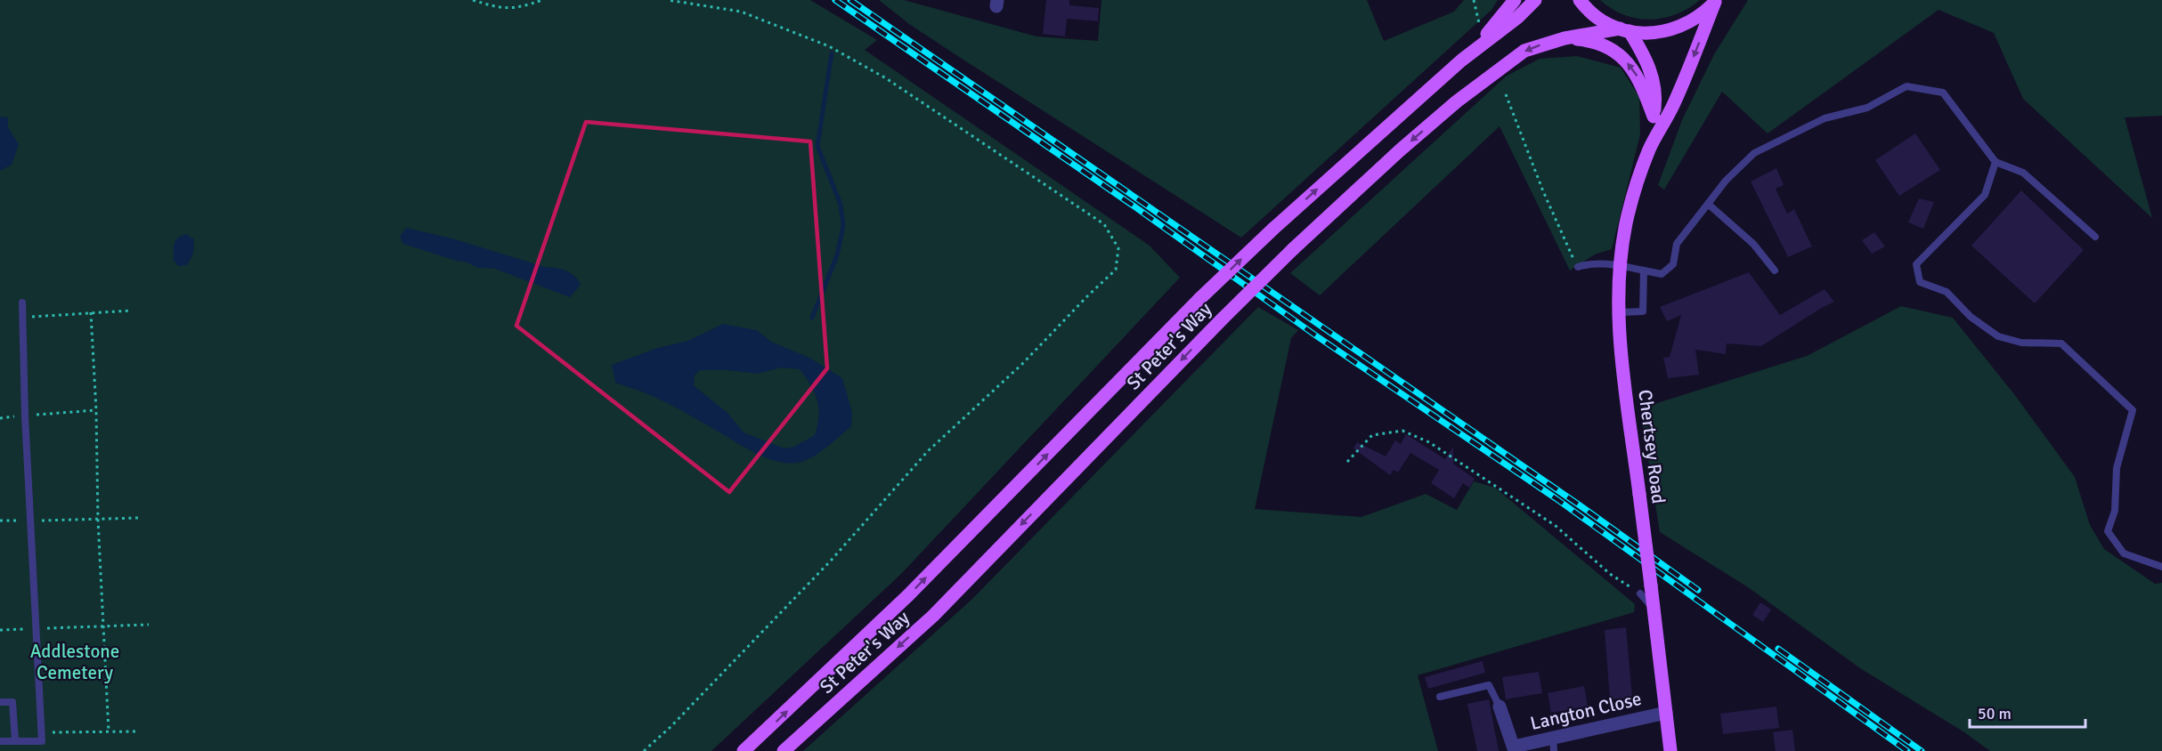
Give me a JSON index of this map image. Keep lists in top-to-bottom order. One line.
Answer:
{"streets":{"main road":["St Peter's Way","Chertsey Road"],"street":["Langton Close"]},"crossings":[["St Peter's Way","Chertsey Road"],["Chertsey Road","Langton Close"]],"parks":["Addlestone Cemetery"],"scale_bar":"50 m"}
